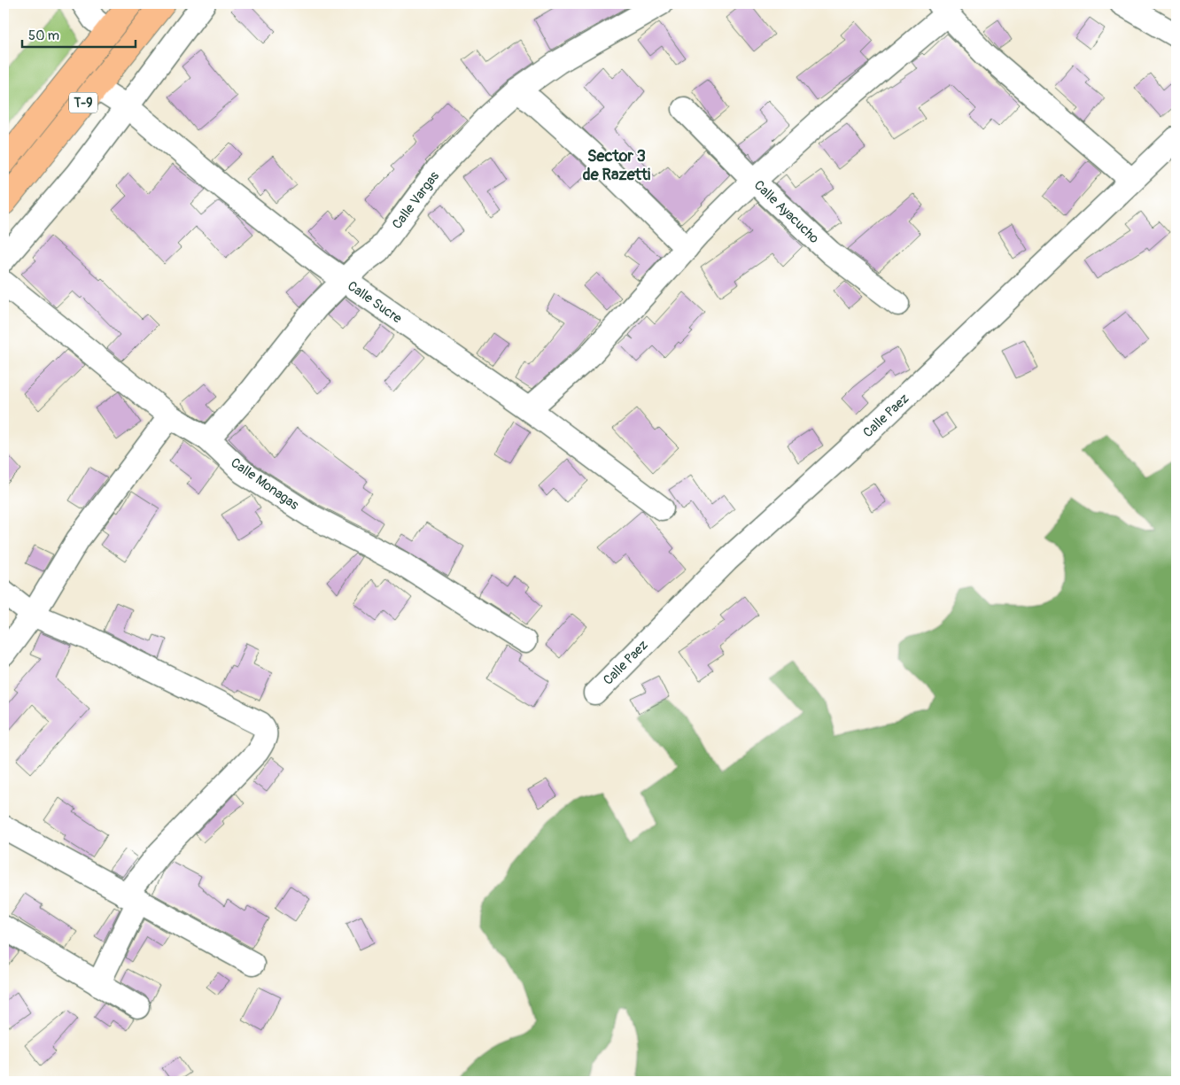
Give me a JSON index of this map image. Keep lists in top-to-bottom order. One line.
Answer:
{"streets":{"highway":["T-9"],"street":["Calle Vargas","Calle Ayacucho","Calle Sucre","Calle Paez","Calle Monagas"]},"crossings":[["T-9","Calle Sucre"],["Calle Vargas","Calle Sucre"],["Calle Vargas","Calle Monagas"]],"districts":["Sector 3 de Razetti"],"scale_bar":"50 m"}
